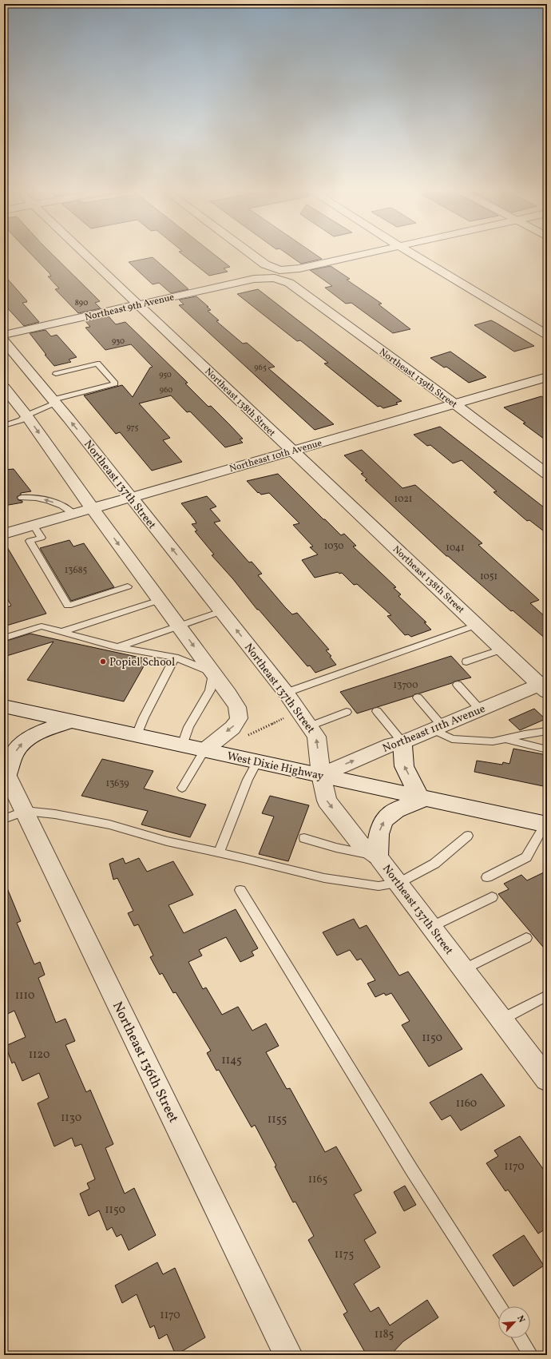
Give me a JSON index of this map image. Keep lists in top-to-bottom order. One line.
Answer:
{"streets":{"street":["Northeast 9th Avenue","Northeast 139th Street","Northeast 138th Street","Northeast 10th Avenue","Northeast 137th Street","Northeast 11th Avenue","West Dixie Highway","Northeast 136th Street"]},"crossings":[["Northeast 9th Avenue","Northeast 139th Street"],["Northeast 9th Avenue","Northeast 138th Street"],["Northeast 139th Street","Northeast 10th Avenue"],["Northeast 138th Street","Northeast 10th Avenue"],["Northeast 138th Street","Northeast 11th Avenue"],["Northeast 10th Avenue","Northeast 137th Street"],["Northeast 137th Street","Northeast 11th Avenue"],["Northeast 137th Street","West Dixie Highway"],["Northeast 11th Avenue","West Dixie Highway"]],"one_way":["Northeast 11th Avenue"],"places":["Popiel School"],"house_numbers":["890","930","965","950","960","975","1021","1030","1041","13685","1051","13700","13639","1110","1150","1120","1145","1160","1130","1155","1170","1165","1150","1175","1170","1185"],"north":"top right"}
